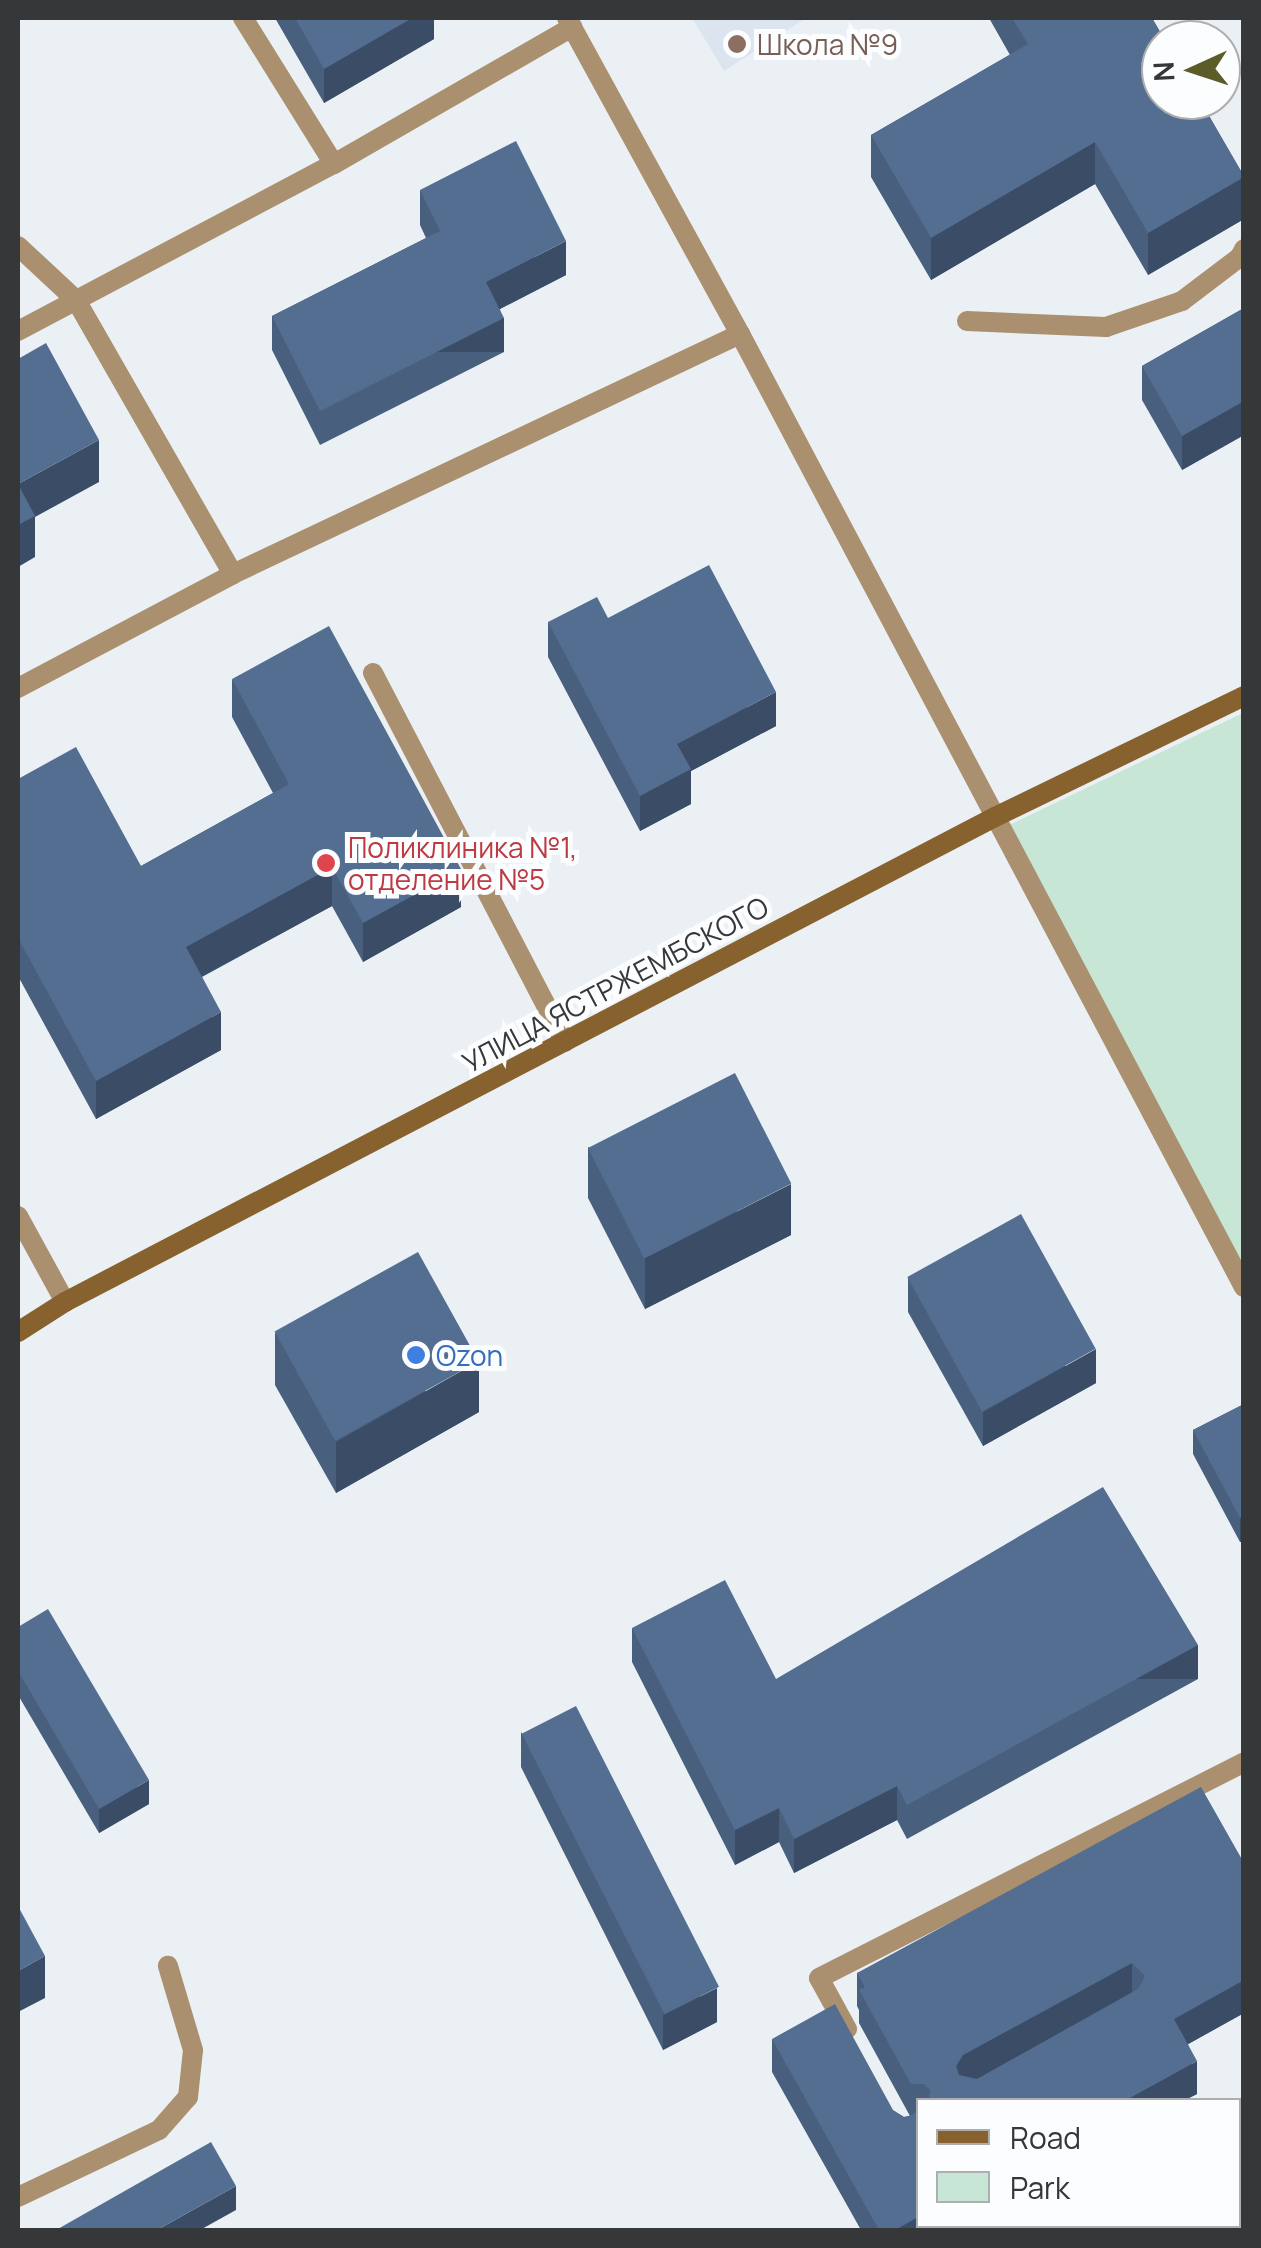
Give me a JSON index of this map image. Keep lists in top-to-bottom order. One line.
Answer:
{"streets":{"main road":["УЛИЦА ЯСТРЖЕМБСКОГО"]},"places":["Школа №9","Поликлиника №1, отделение №5","Ozon"],"legend":["Road","Park"],"north":"left"}
